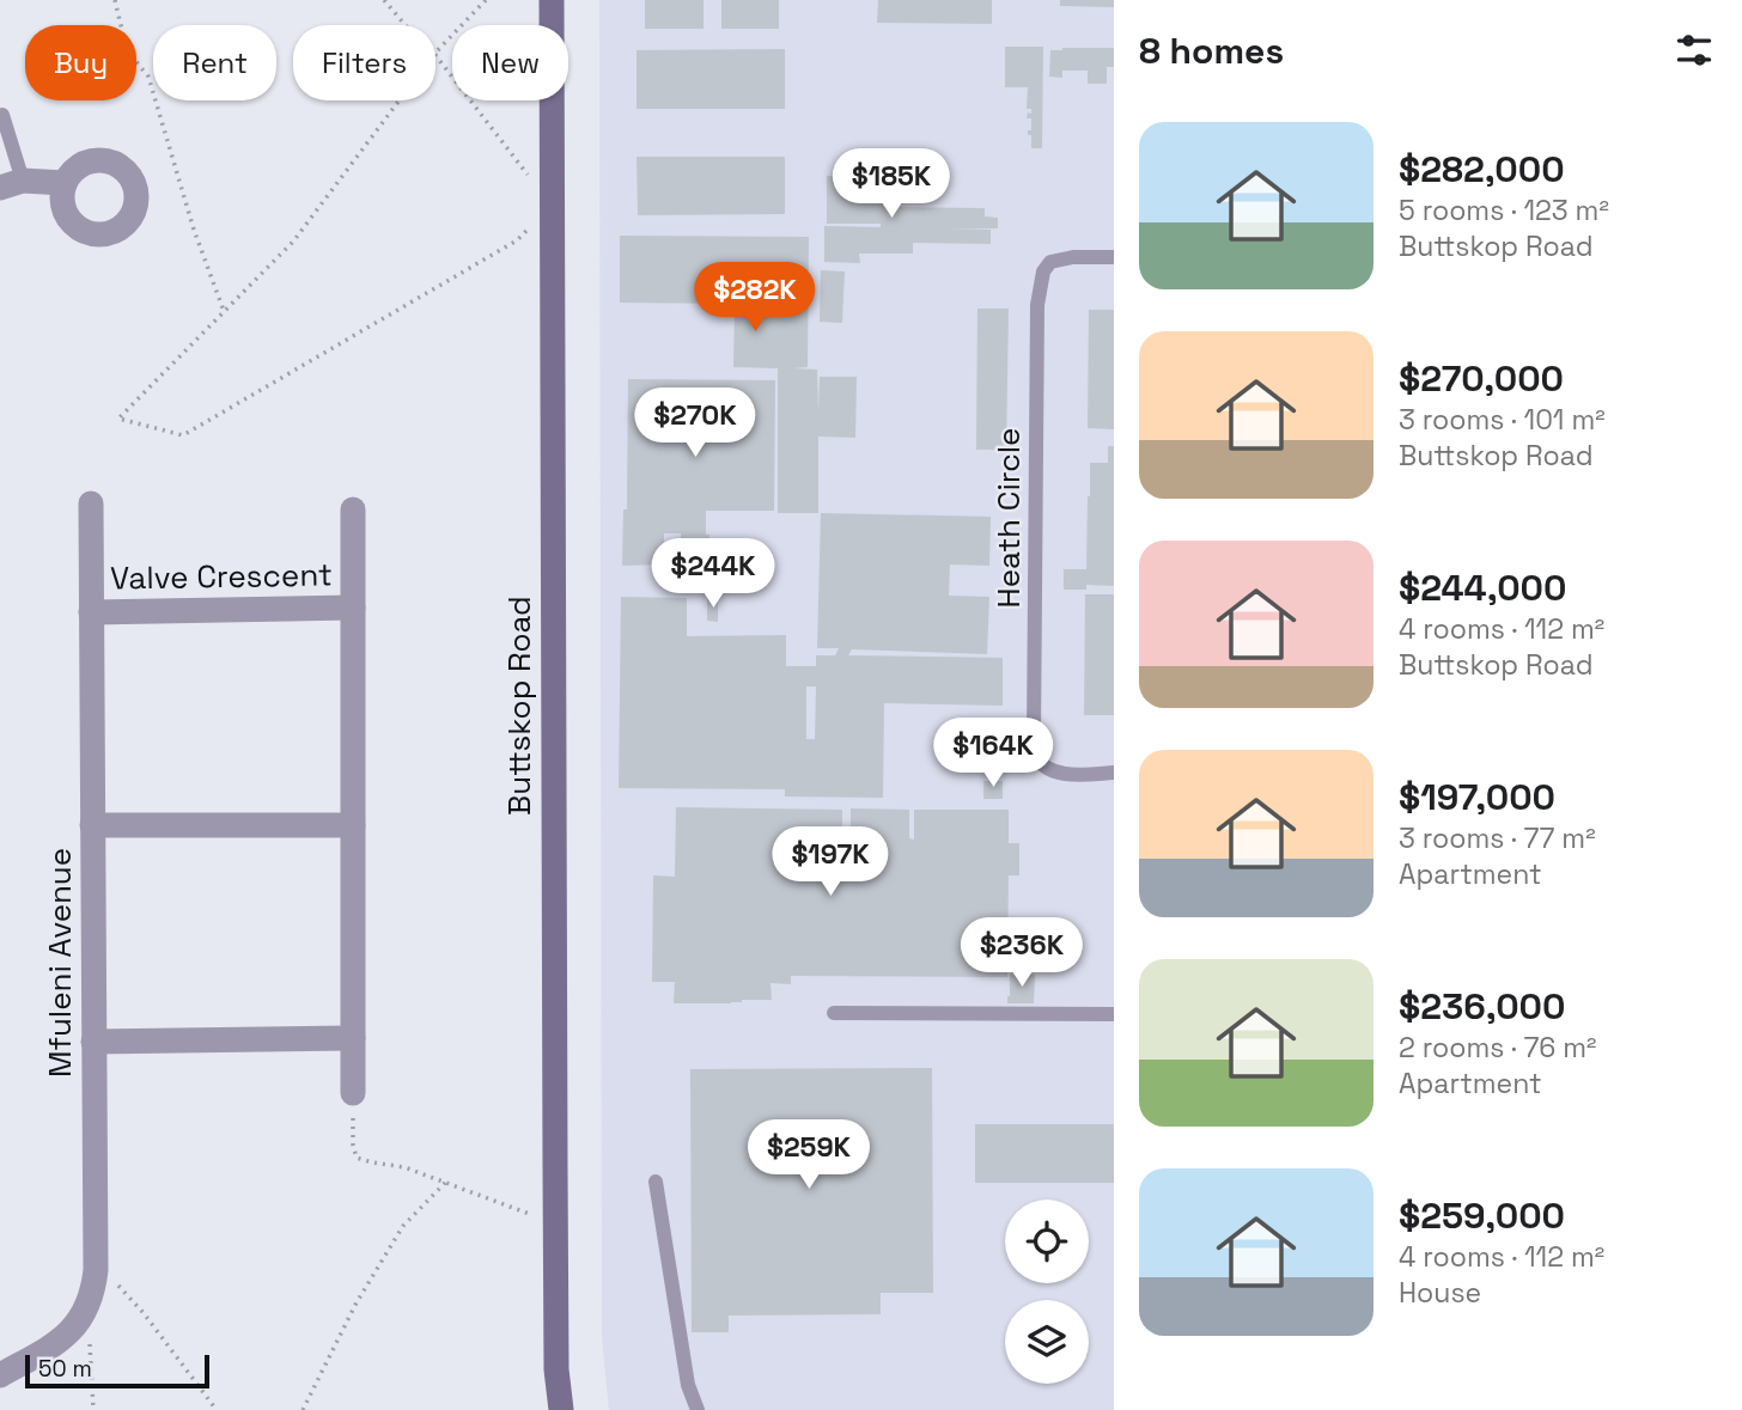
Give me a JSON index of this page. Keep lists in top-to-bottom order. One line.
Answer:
{"streets":{"street":["Valve Crescent","Buttskop Road","Mfuleni Avenue"],"lane":["Heath Circle"]},"crossings":[["Valve Crescent","Mfuleni Avenue"]],"scale_bar":"50 m","page":{"heading":"8 homes","chip":["Buy","Rent","Filters","New"],"list":[{"name":"$282,000","note":"5 rooms · 123 m² · Buttskop Road"},{"name":"$270,000","note":"3 rooms · 101 m² · Buttskop Road"},{"name":"$244,000","note":"4 rooms · 112 m² · Buttskop Road"},{"name":"$197,000","note":"3 rooms · 77 m² · Apartment"},{"name":"$236,000","note":"2 rooms · 76 m² · Apartment"},{"name":"$259,000","note":"4 rooms · 112 m² · House"}],"price":["$185K","$282K","$270K","$244K","$164K","$197K","$236K","$259K"],"scale":"50 m"}}
